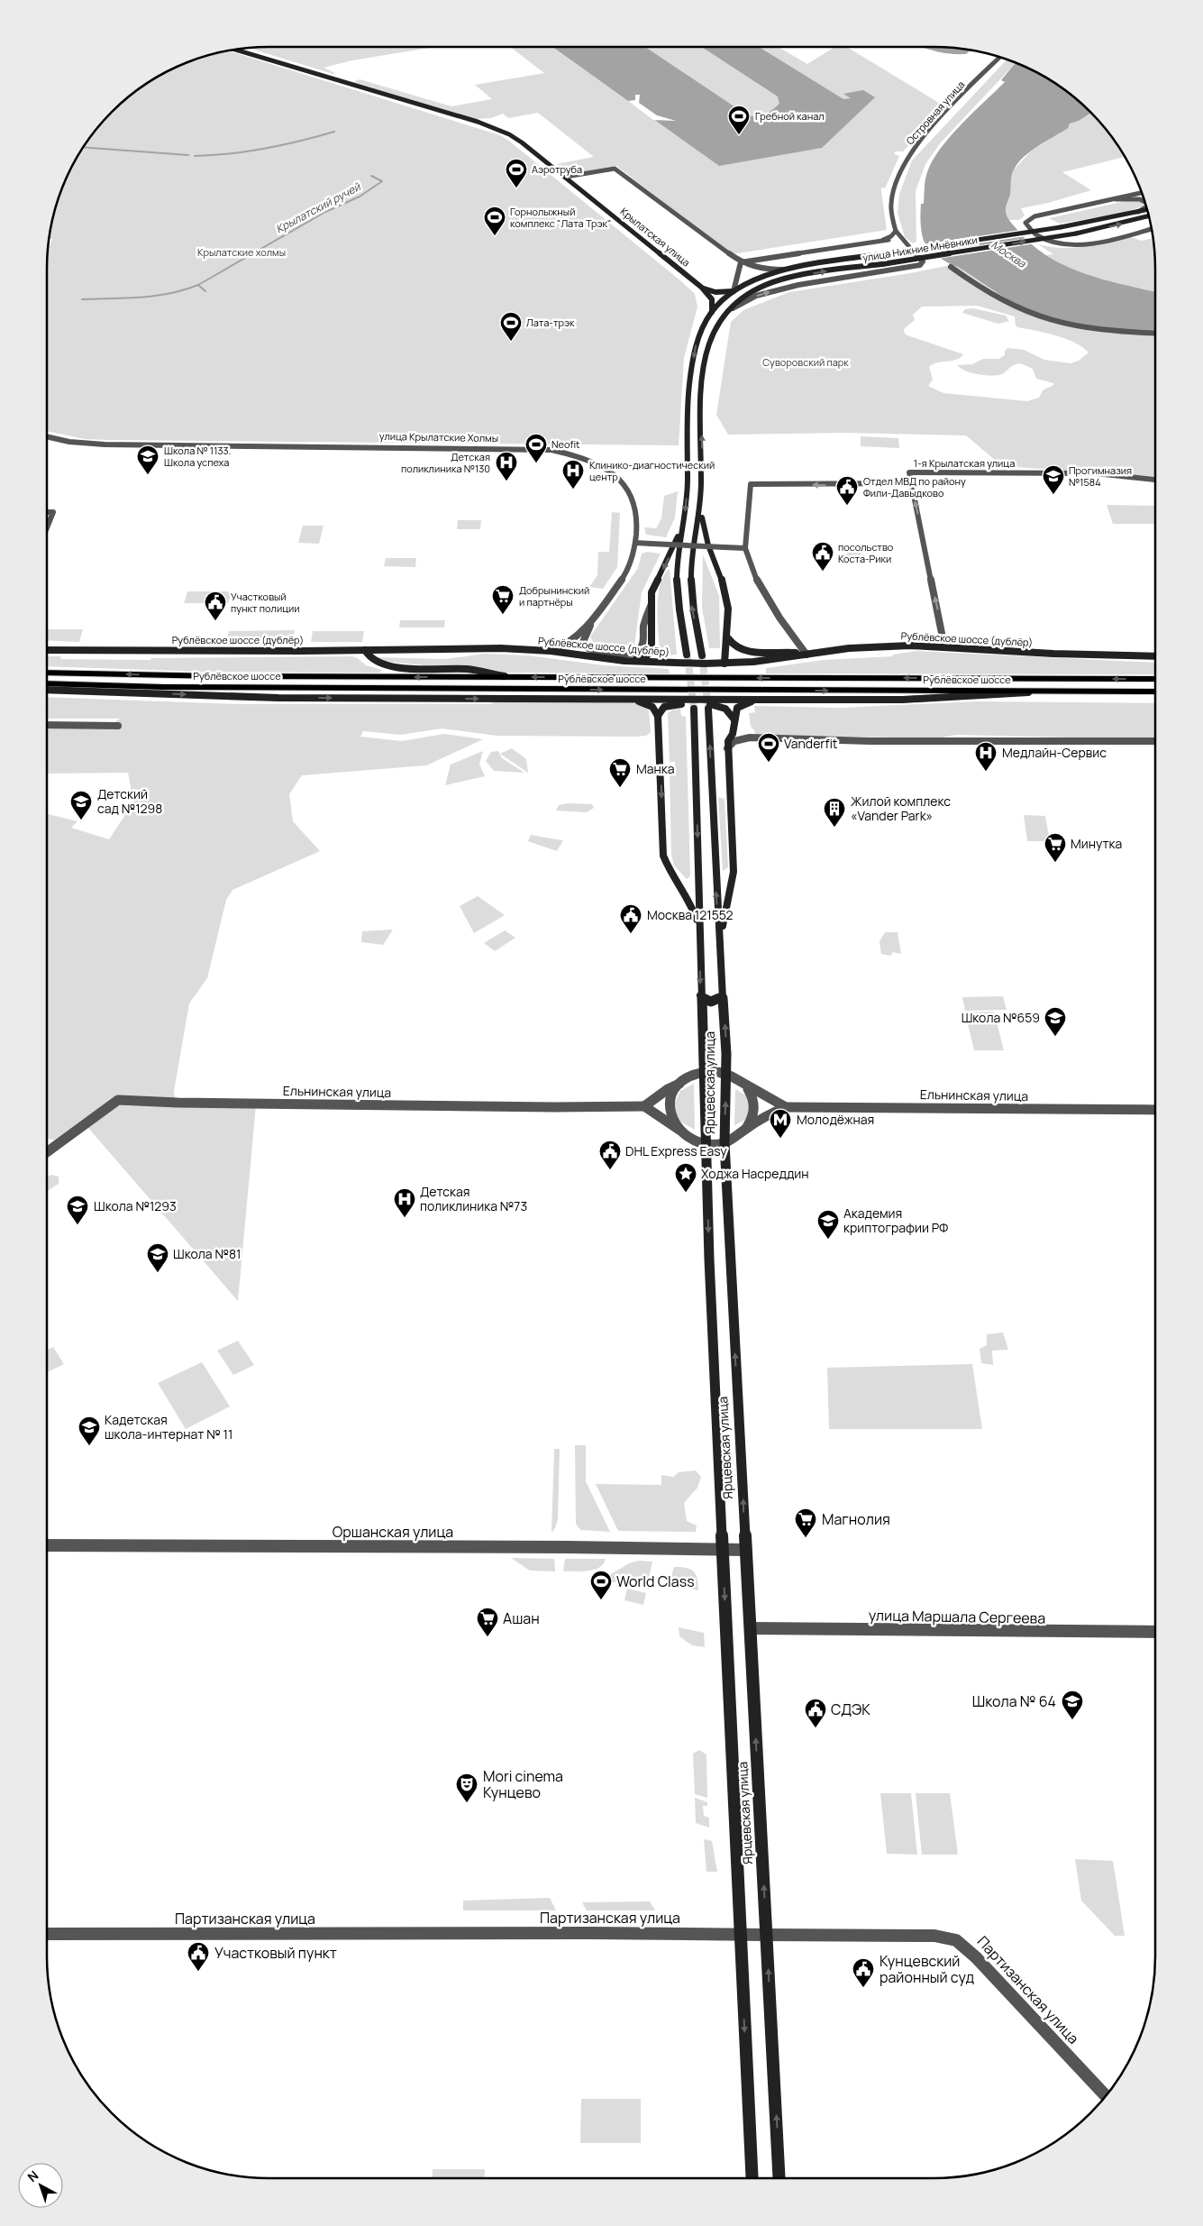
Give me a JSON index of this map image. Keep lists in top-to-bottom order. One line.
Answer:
{"streets":{"main road":["Крылатская улица","улица Нижние Мнёвники","Рублёвское шоссе (дублёр)","Рублёвское шоссе","Ярцевская улица"],"street":["Островная улица","улица Крылатские Холмы","1-я Крылатская улица","Ельнинская улица","Оршанская улица","улица Маршала Сергеева","Партизанская улица"]},"crossings":[["улица Крылатские Холмы","Рублёвское шоссе (дублёр)"],["Ярцевская улица","Оршанская улица"],["Ярцевская улица","улица Маршала Сергеева"],["Ярцевская улица","Партизанская улица"]],"water":["Крылатский ручей","Москва"],"parks":["Крылатские холмы","Суворовский парк"],"places":{"sports":["Гребной канал","Аэротруба","Горнолыжный комплекс \"Лата Трэк\"","Лата-трэк","Neofit","Vanderfit","World Class"],"school or university":["Школа № 1133. Школа успеха","Прогимназия №1584","Детский сад №1298","Школа №659","Школа №1293","Академия криптографии РФ","Школа №81","Кадетская школа-интернат № 11","Школа № 64"],"hospital":["Детская поликлиника №130","Клинико-диагностический центр","Медлайн-Сервис","Детская поликлиника №73"],"public building":["Отдел МВД по району Фили-Давыдково","посольство Коста-Рики","Участковый пункт полиции","Москва 121552","DHL Express Easy","СДЭК","Участковый пункт","Кунцевский районный суд"],"supermarket":["Добрынинский и партнёры","Манка","Минутка","Магнолия","Ашан"],"building":["Жилой комплекс «Vander Park»"],"metro station":["Молодёжная"],"place":["Ходжа Насреддин"],"theatre":["Mori cinema Кунцево"]},"north":"top left"}
